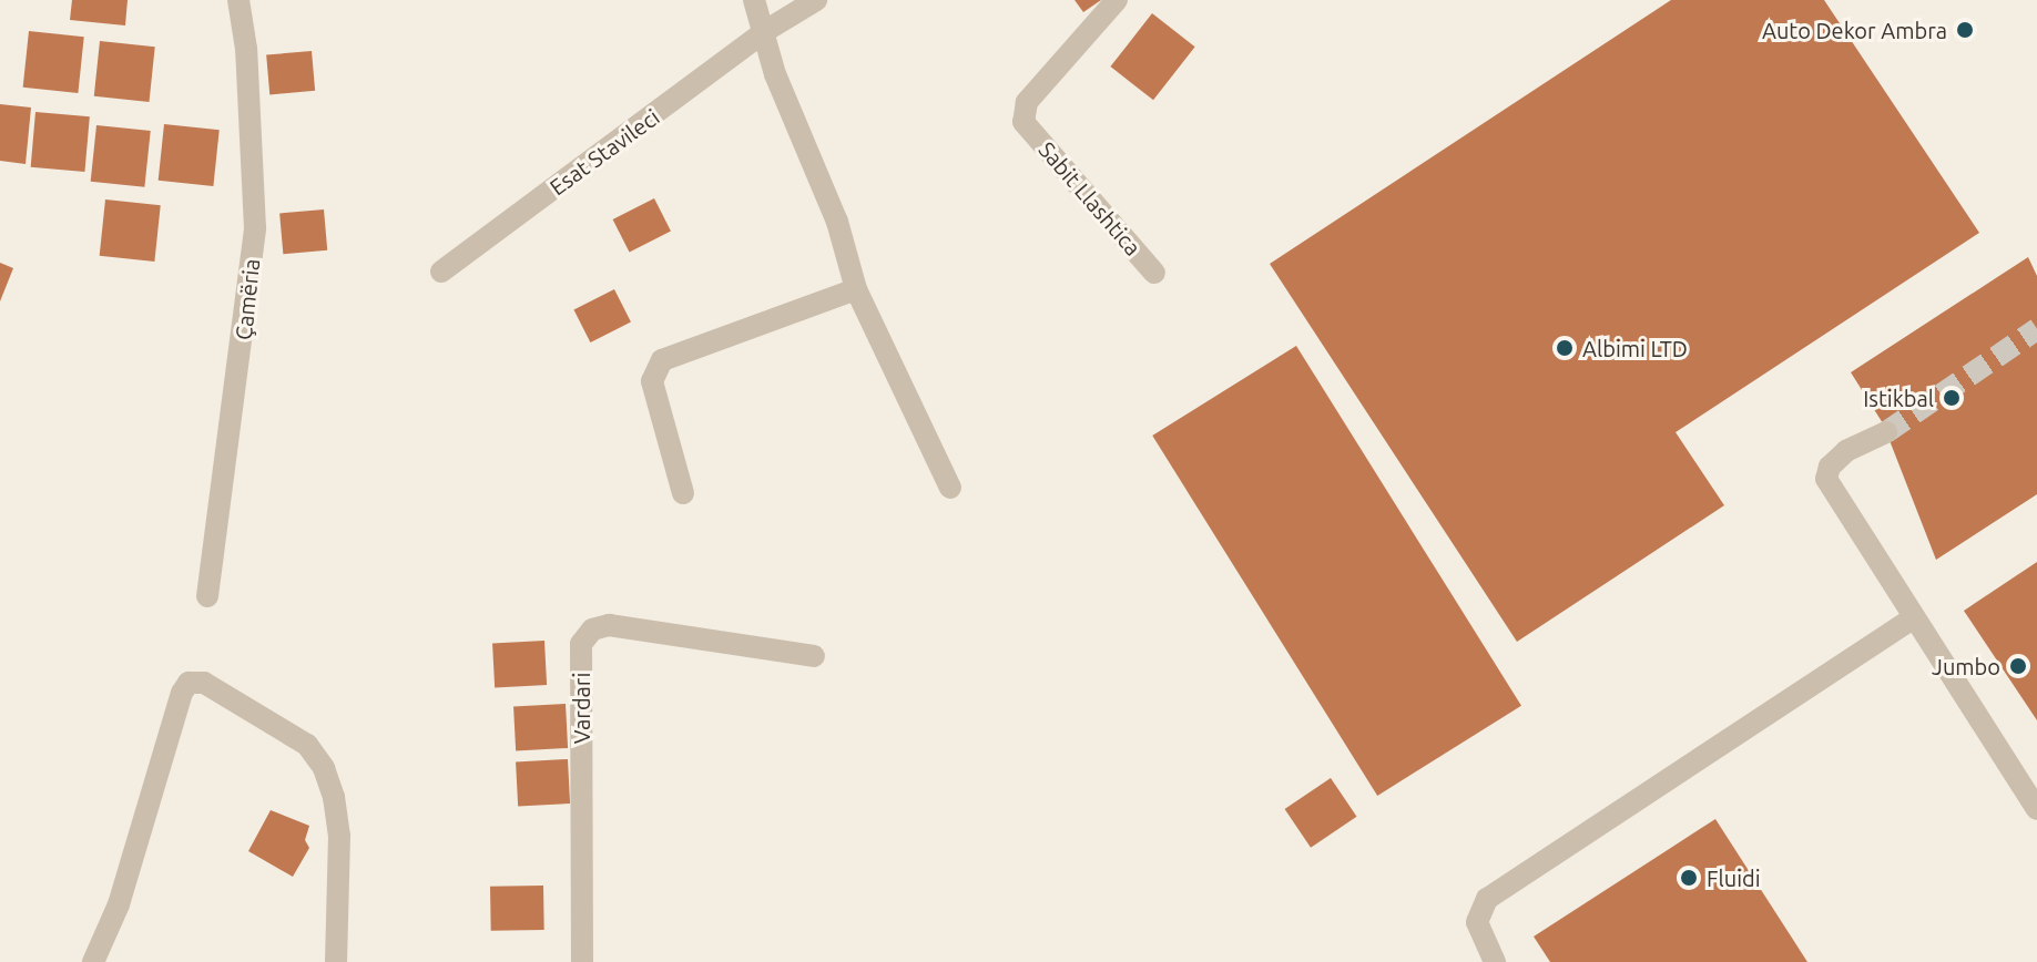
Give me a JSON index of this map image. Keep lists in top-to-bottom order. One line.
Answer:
{"streets":{"street":["Esat Stavileci","Sabit Llashtica","Çamëria","Vardari"]},"places":["Auto Dekor Ambra","Albimi LTD","Istikbal","Jumbo","Fluidi"]}
